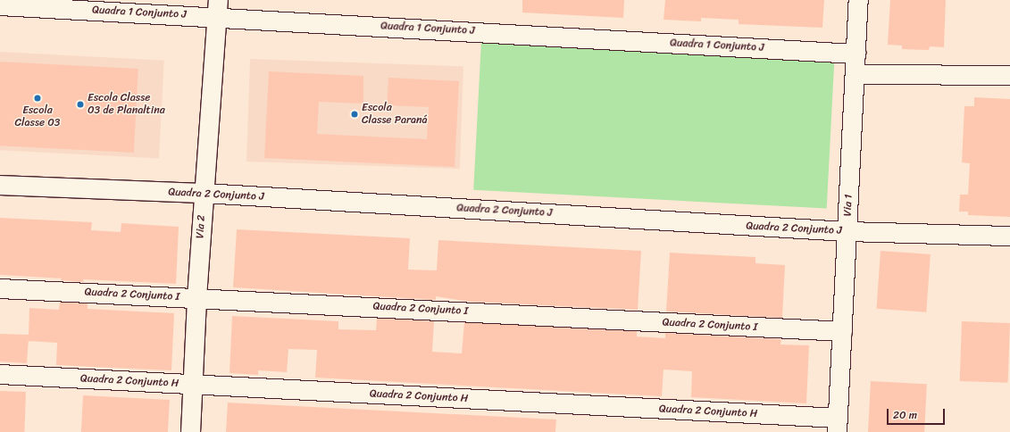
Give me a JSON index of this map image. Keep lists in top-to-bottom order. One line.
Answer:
{"streets":{"street":["Quadra 1 Conjunto J","Quadra 2 Conjunto J","Via 1","Via 2","Quadra 2 Conjunto I","Quadra 2 Conjunto H"]},"crossings":[["Quadra 1 Conjunto J","Via 1"],["Quadra 1 Conjunto J","Via 2"],["Quadra 2 Conjunto J","Via 1"],["Quadra 2 Conjunto J","Via 2"],["Via 1","Quadra 2 Conjunto I"],["Via 1","Quadra 2 Conjunto H"],["Via 2","Quadra 2 Conjunto I"],["Via 2","Quadra 2 Conjunto H"]],"places":["Escola Classe 03","Escola Classe 03 de Planaltina","Escola Classe Paraná"],"scale_bar":"20 m"}
